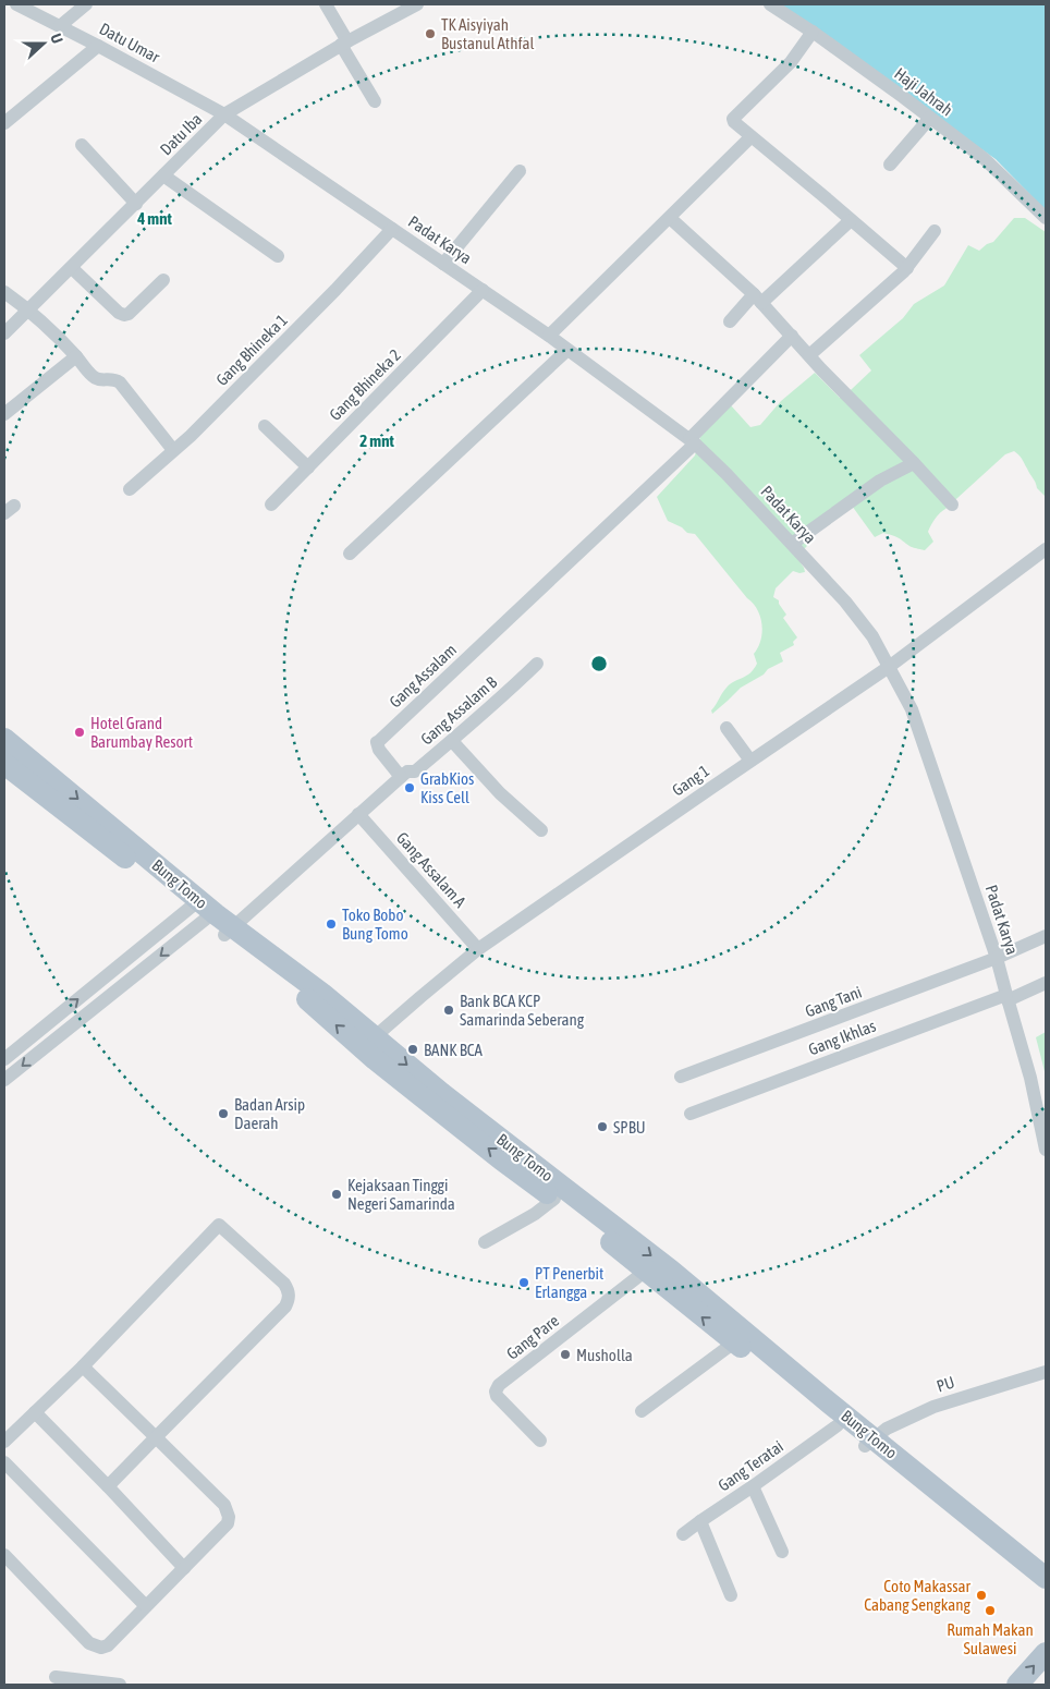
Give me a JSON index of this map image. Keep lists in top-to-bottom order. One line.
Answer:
{"streets":{"main road":["Bung Tomo"],"street":["Datu Umar","Haji Jahrah","Datu Iba","Padat Karya","Gang Bhineka 1","Gang Bhineka 2","Gang Assalam","Gang Assalam B","Gang 1","Gang Assalam A","Gang Tani","Gang Ikhlas","Gang Pare","PU","Gang Teratai"]},"crossings":[["Datu Umar","Datu Iba"],["Datu Umar","Padat Karya"],["Datu Iba","Padat Karya"],["Padat Karya","Gang Bhineka 1"],["Padat Karya","Gang Bhineka 2"],["Padat Karya","Gang Assalam"],["Padat Karya","Gang 1"],["Padat Karya","Gang Tani"],["Padat Karya","Gang Ikhlas"],["Gang Assalam","Gang Assalam B"],["Gang 1","Gang Assalam A"],["Gang 1","Bung Tomo"],["Bung Tomo","Gang Pare"],["Bung Tomo","PU"],["Bung Tomo","Gang Teratai"]],"places":["TK Aisyiyah Bustanul Athfal","Hotel Grand Barumbay Resort","GrabKios Kiss Cell","Toko Bobo Bung Tomo","Bank BCA KCP Samarinda Seberang","BANK BCA","Badan Arsip Daerah","SPBU","Kejaksaan Tinggi Negeri Samarinda","PT Penerbit Erlangga","Musholla","Coto Makassar Cabang Sengkang","Rumah Makan Sulawesi"],"north":"right","rings":["4 mnt","2 mnt"]}
